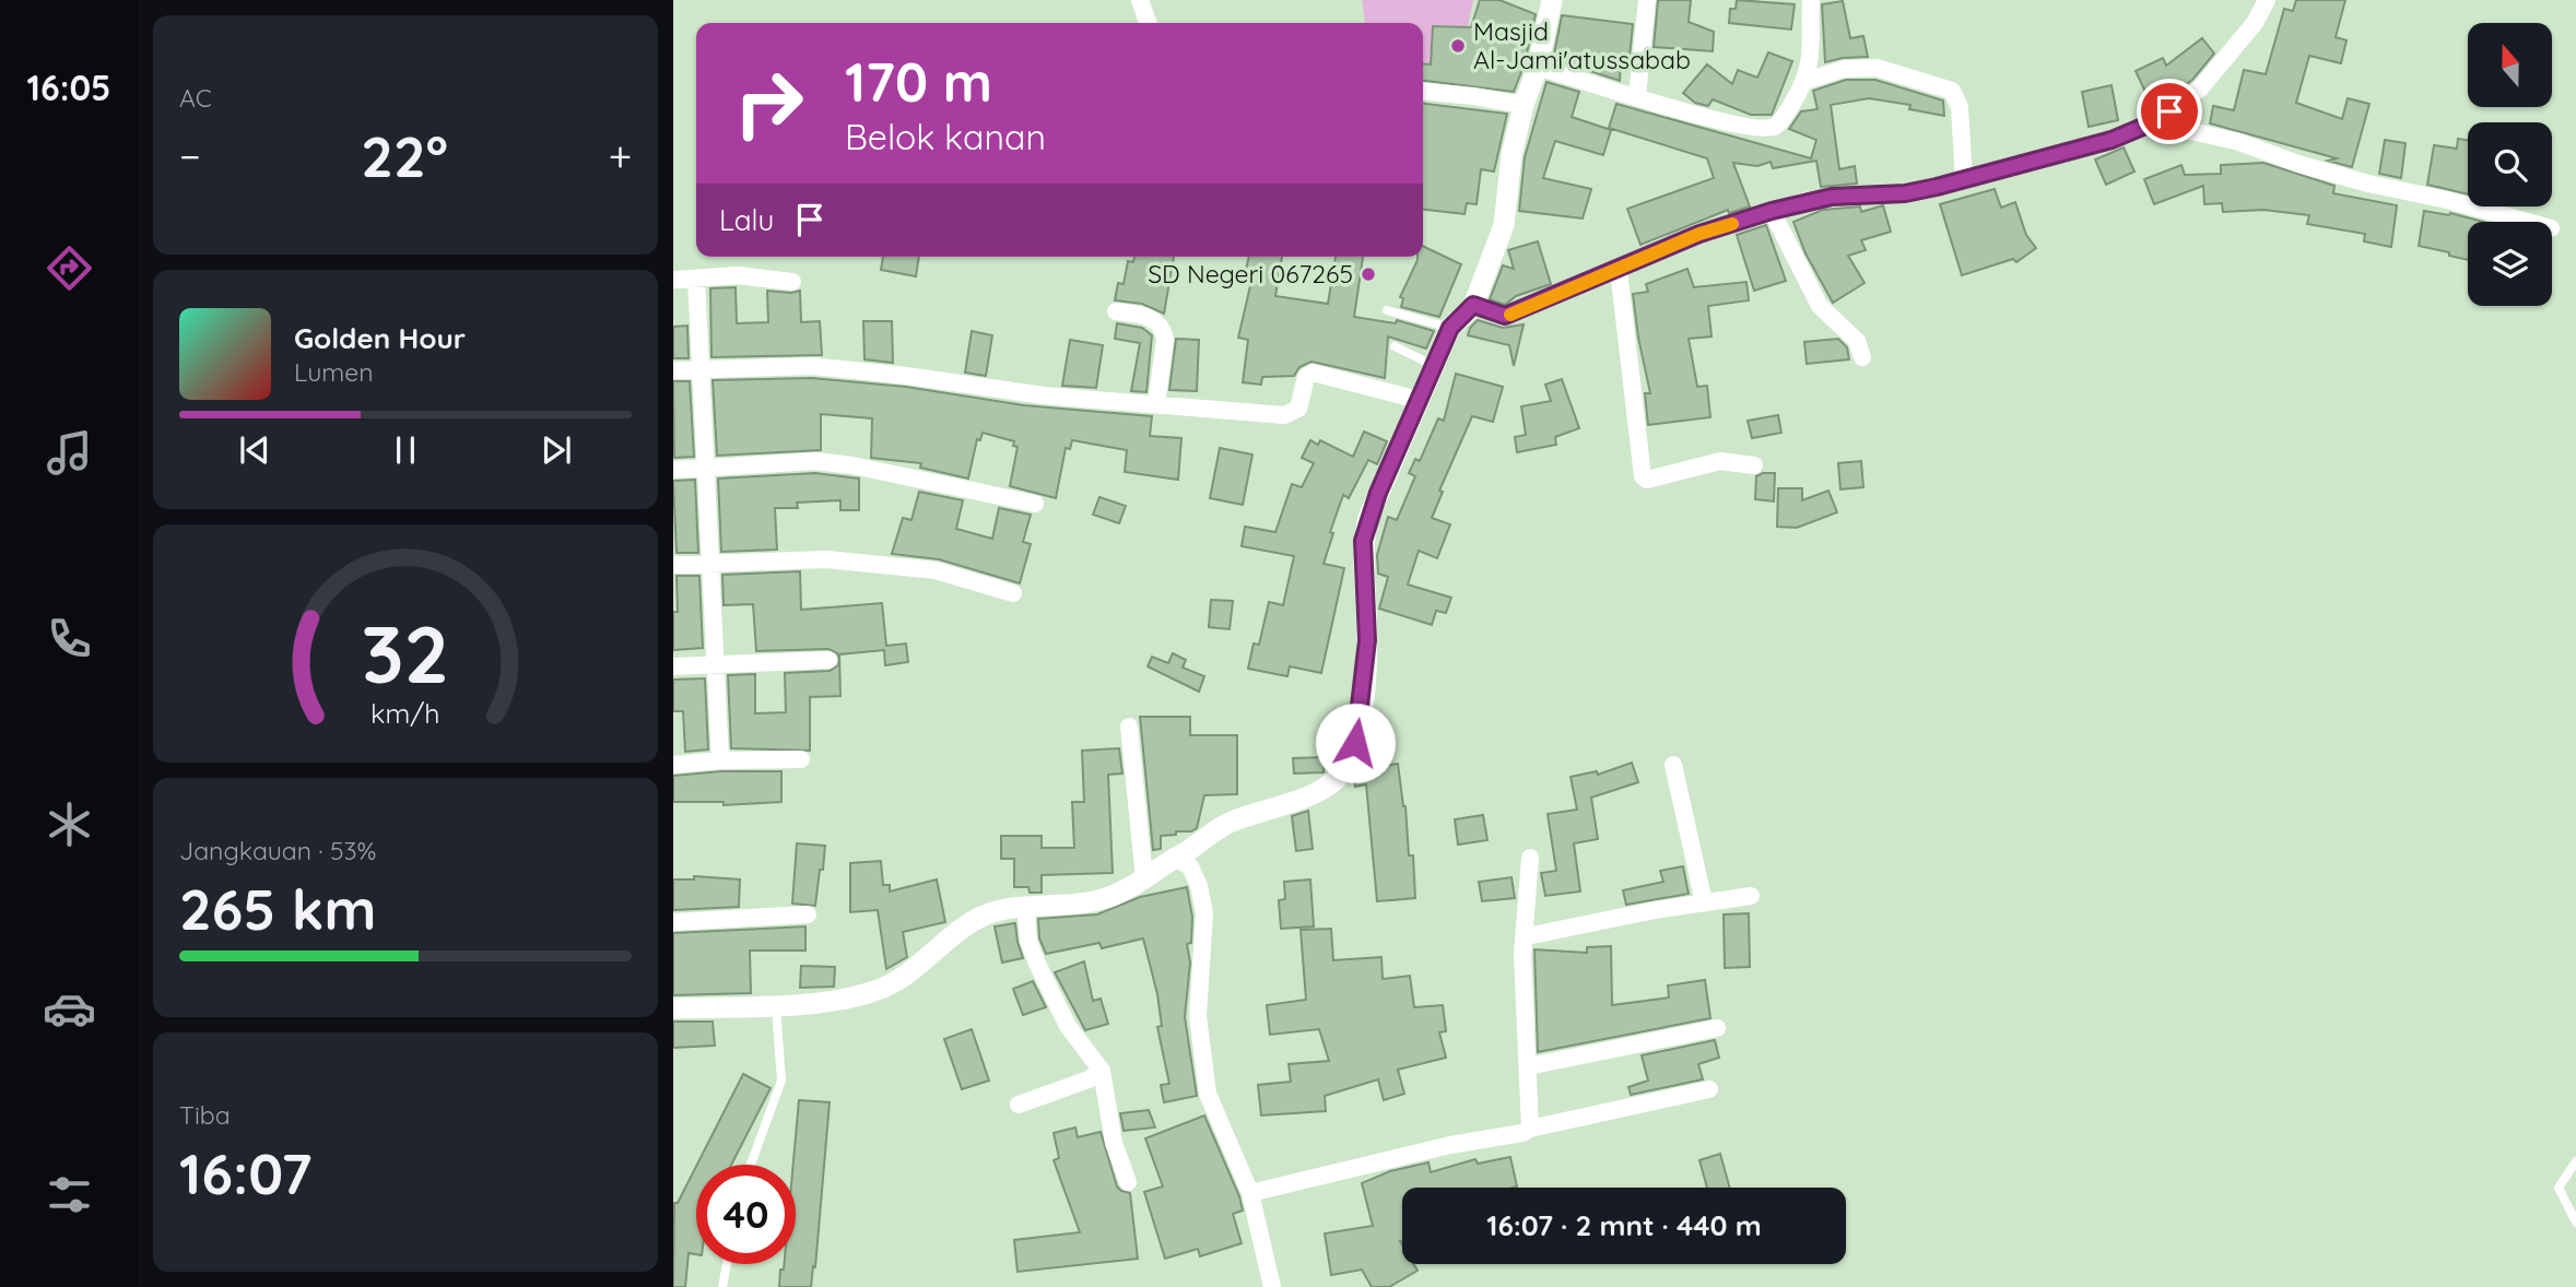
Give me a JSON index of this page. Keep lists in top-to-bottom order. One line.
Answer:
{"places":["Masjid Al-Jami'atussabab","SD Negeri 067265"],"north":"top","page":{"tabs":"16:05","tile":["AC",["Jangkauan · 53%","265 km"],["Tiba","16:07"]],"turn":["170 m","Belok kanan"],"heat":["−","22°","+"],"then":"Lalu","song":["Golden Hour","Lumen"],"limit":"40","trip":"16:07 · 2 mnt · 440 m","gauge":["32","km/h"]}}
